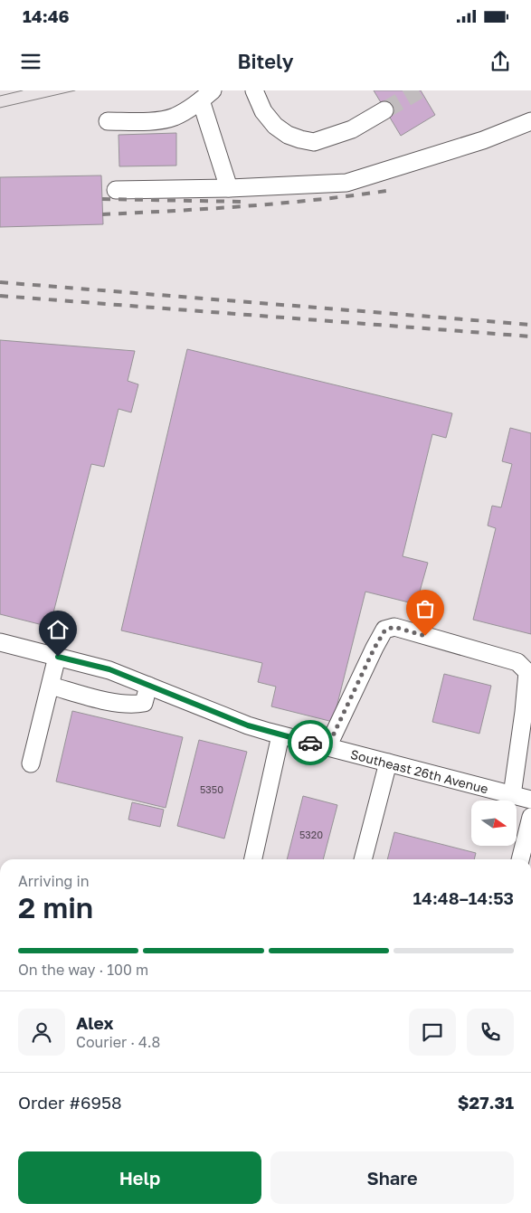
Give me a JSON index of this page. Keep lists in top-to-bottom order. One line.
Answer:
{"streets":{"street":["Southeast 26th Avenue"]},"house_numbers":["5350","5320"],"north":"right","page":{"status":"14:46","header":"Bitely","heading":["2 min","Arriving in","14:48–14:53"],"panel":["Alex","Courier · 4.8","Order #6958","$27.31"],"bar":"On the way · 100 m","buttons":["Help","Share"]}}
